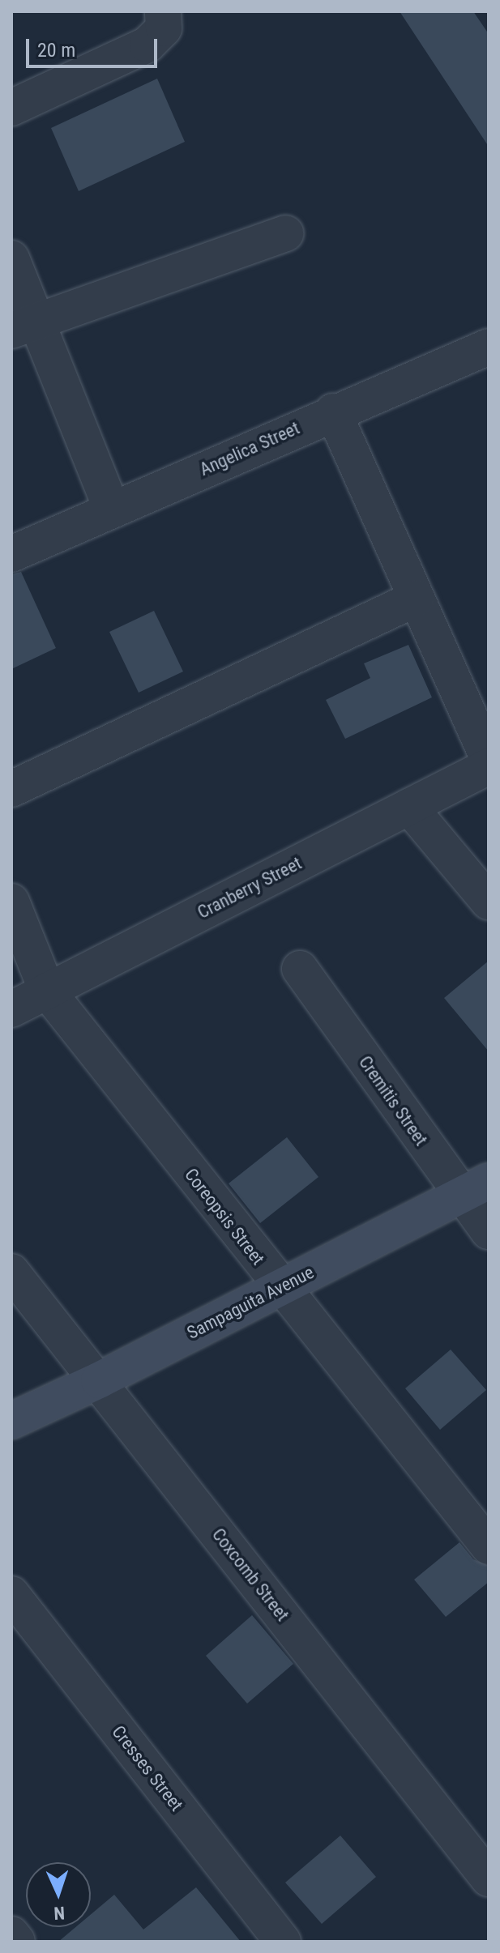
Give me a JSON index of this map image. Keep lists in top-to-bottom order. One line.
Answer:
{"streets":{"main road":["Sampaguita Avenue"],"street":["Angelica Street","Cranberry Street","Cremitis Street","Coreopsis Street","Coxcomb Street","Cresses Street"]},"crossings":[["Cranberry Street","Coreopsis Street"],["Cremitis Street","Sampaguita Avenue"],["Coreopsis Street","Sampaguita Avenue"],["Sampaguita Avenue","Coxcomb Street"]],"scale_bar":"20 m","north":"bottom"}
